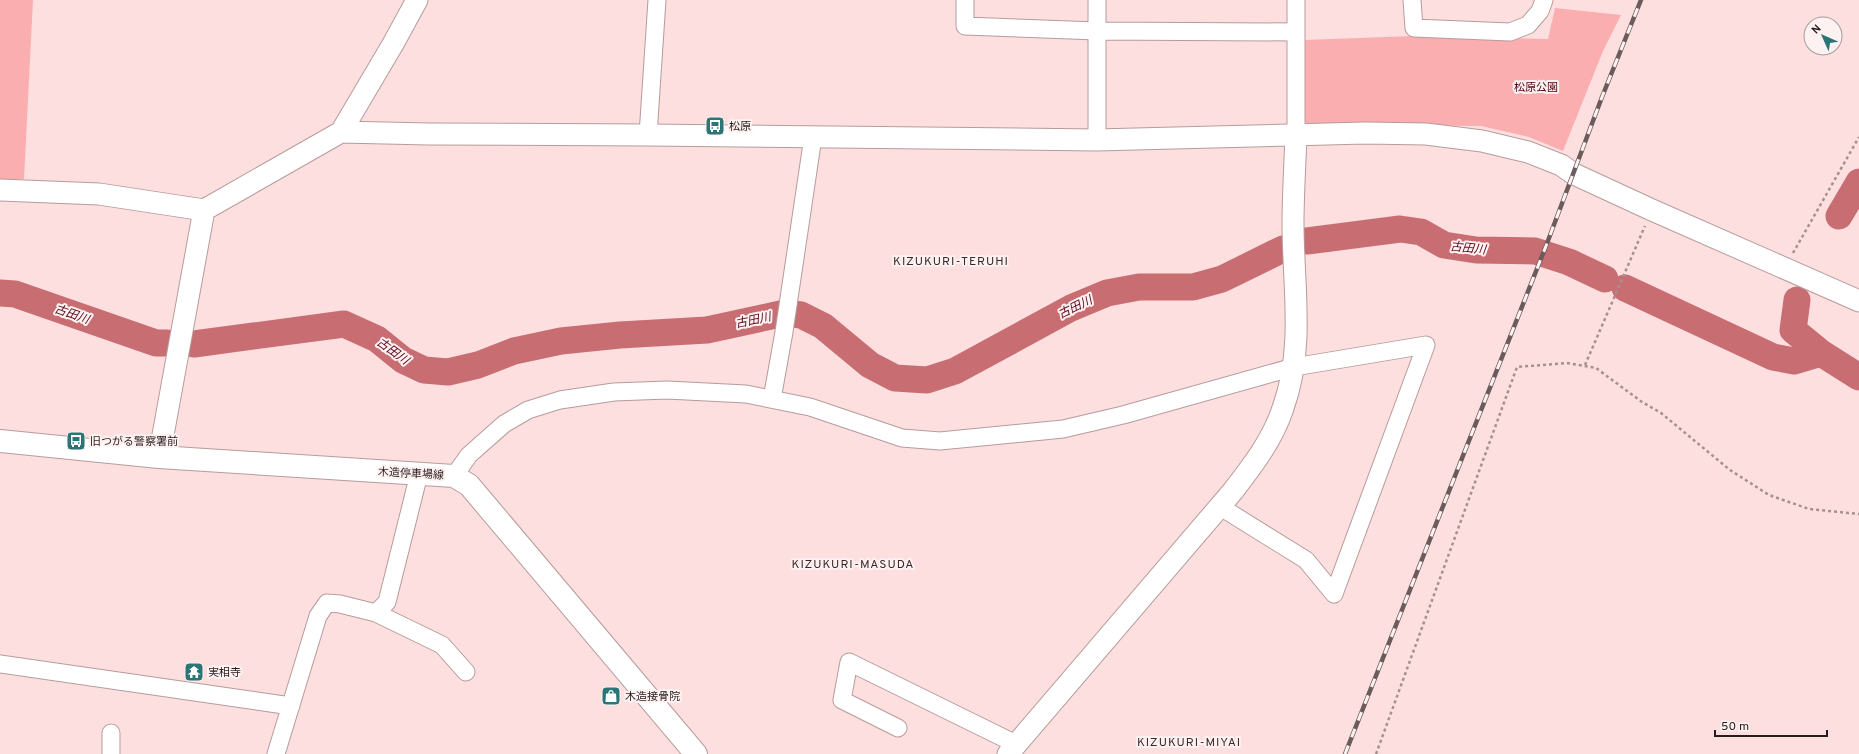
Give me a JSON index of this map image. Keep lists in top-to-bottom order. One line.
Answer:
{"streets":{"main road":["木造停車場線"]},"districts":["KIZUKURI-TERUHI","KIZUKURI-MASUDA","KIZUKURI-MIYAI"],"water":["古田川"],"parks":["松原公園"],"places":{"bus stop":["松原","旧つがる警察署前"],"temple":["実相寺"],"shop":["木造接骨院"]},"scale_bar":"50 m","north":"top left"}
